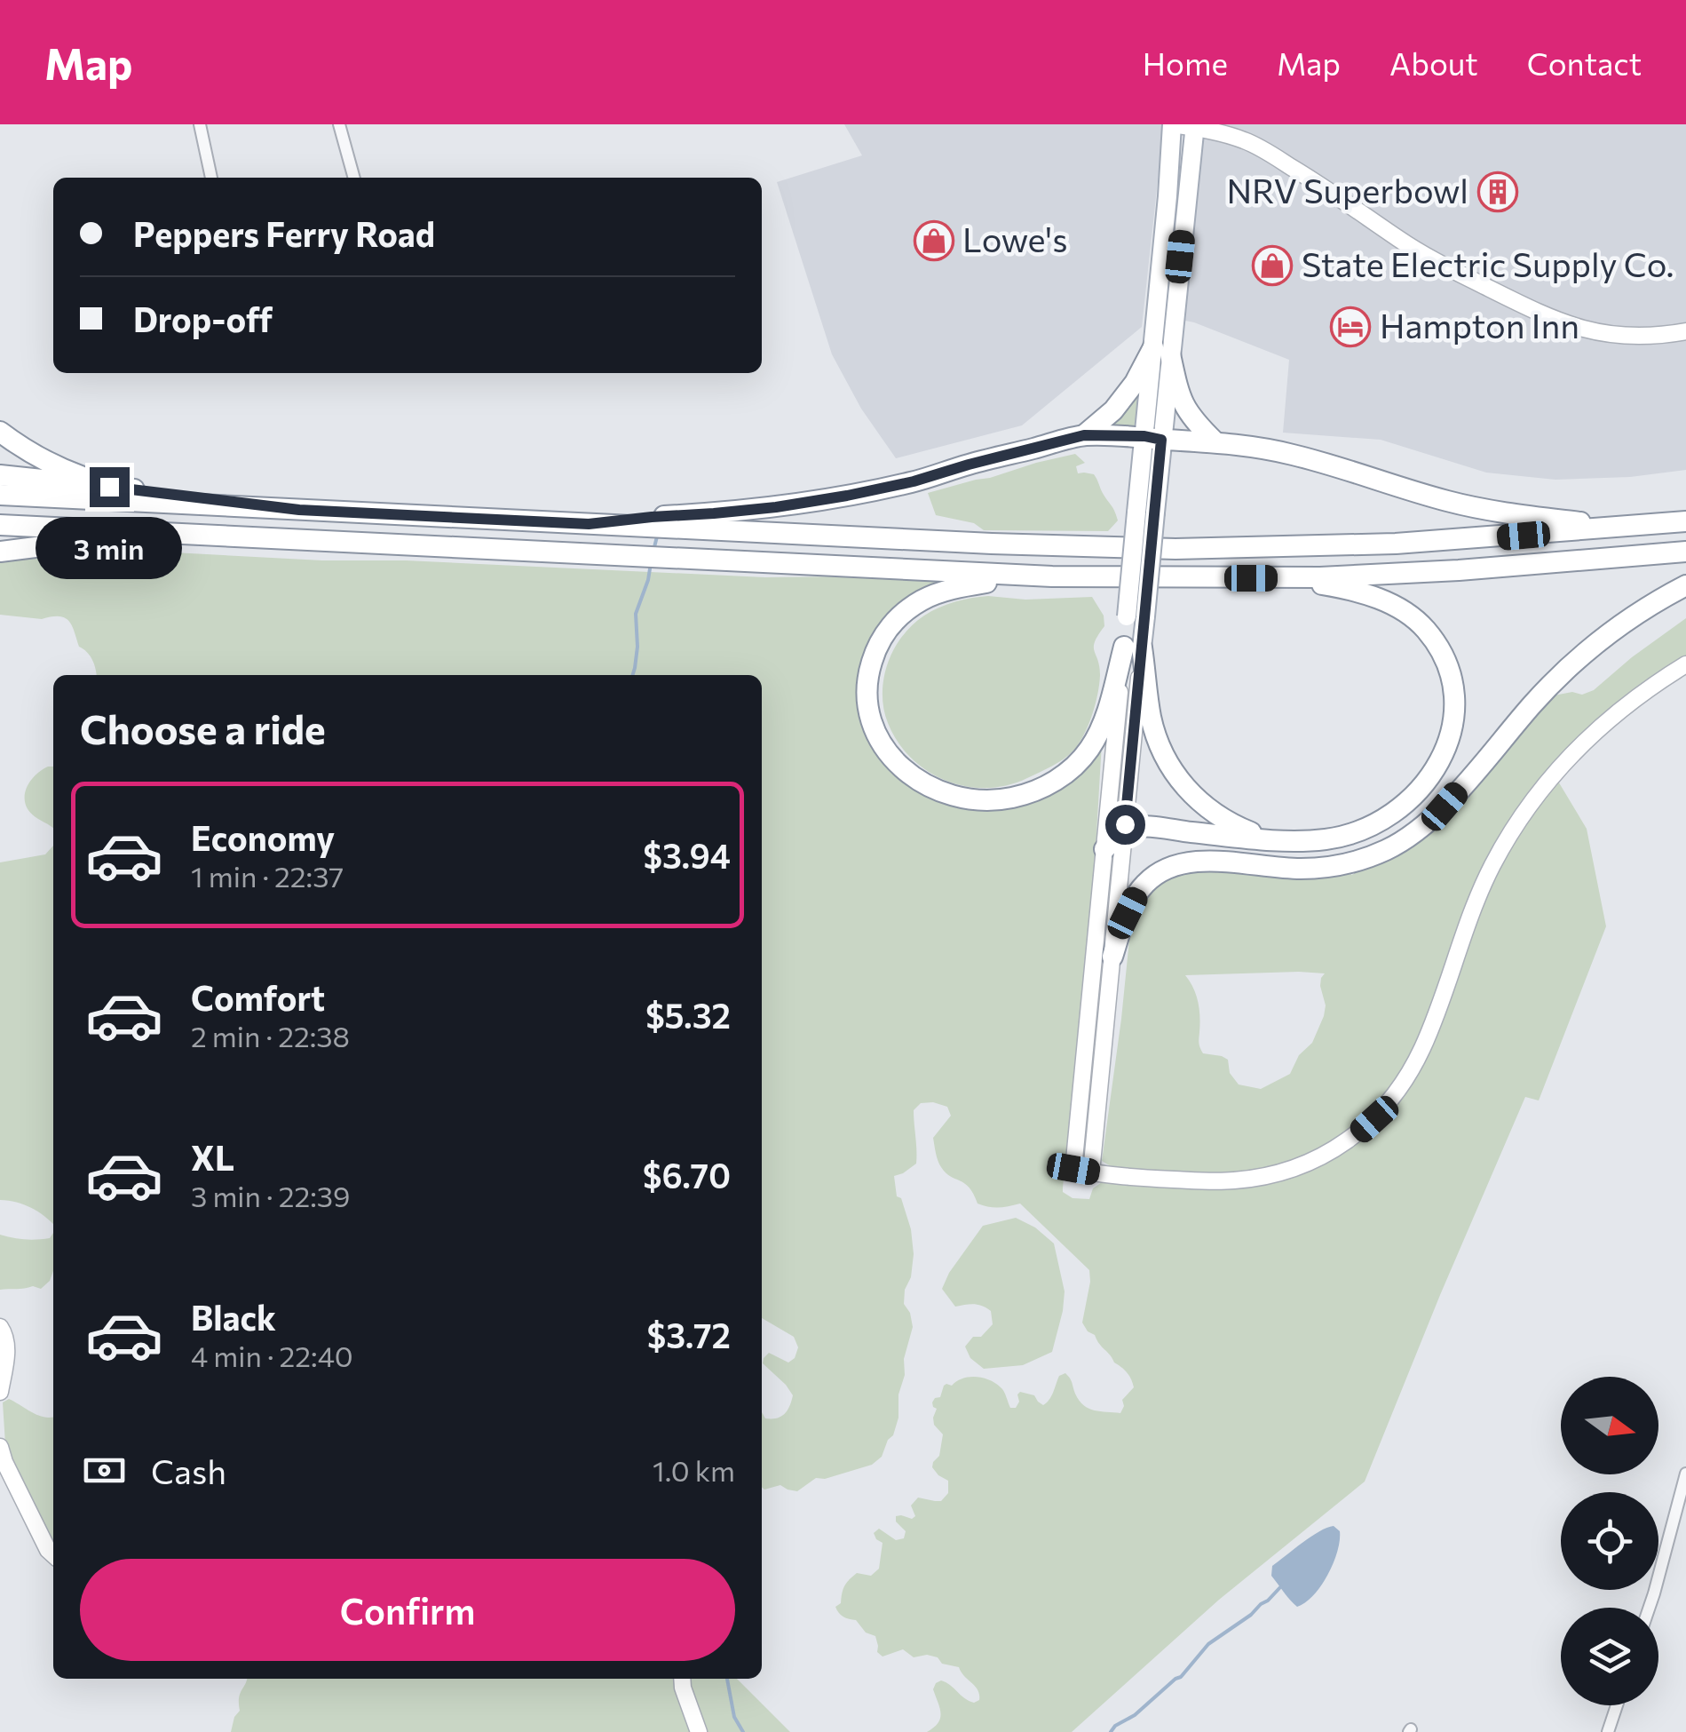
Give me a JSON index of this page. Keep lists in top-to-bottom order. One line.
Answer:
{"places":{"building":["NRV Superbowl"],"shop":["Lowe's","State Electric Supply Co."],"hotel":["Hampton Inn"]},"north":"right","page":{"header":"Map","nav":["Home","Map","About","Contact"],"banner":["Peppers Ferry Road","Drop-off"],"bubble":"3 min","heading":"Choose a ride","list":[{"name":"Economy","note":"1 min · 22:37","value":"$3.94"},{"name":"Comfort","note":"2 min · 22:38","value":"$5.32"},{"name":"XL","note":"3 min · 22:39","value":"$6.70"},{"name":"Black","note":"4 min · 22:40","value":"$3.72"}],"pay":["Cash","1.0 km"],"buttons":"Confirm"}}
